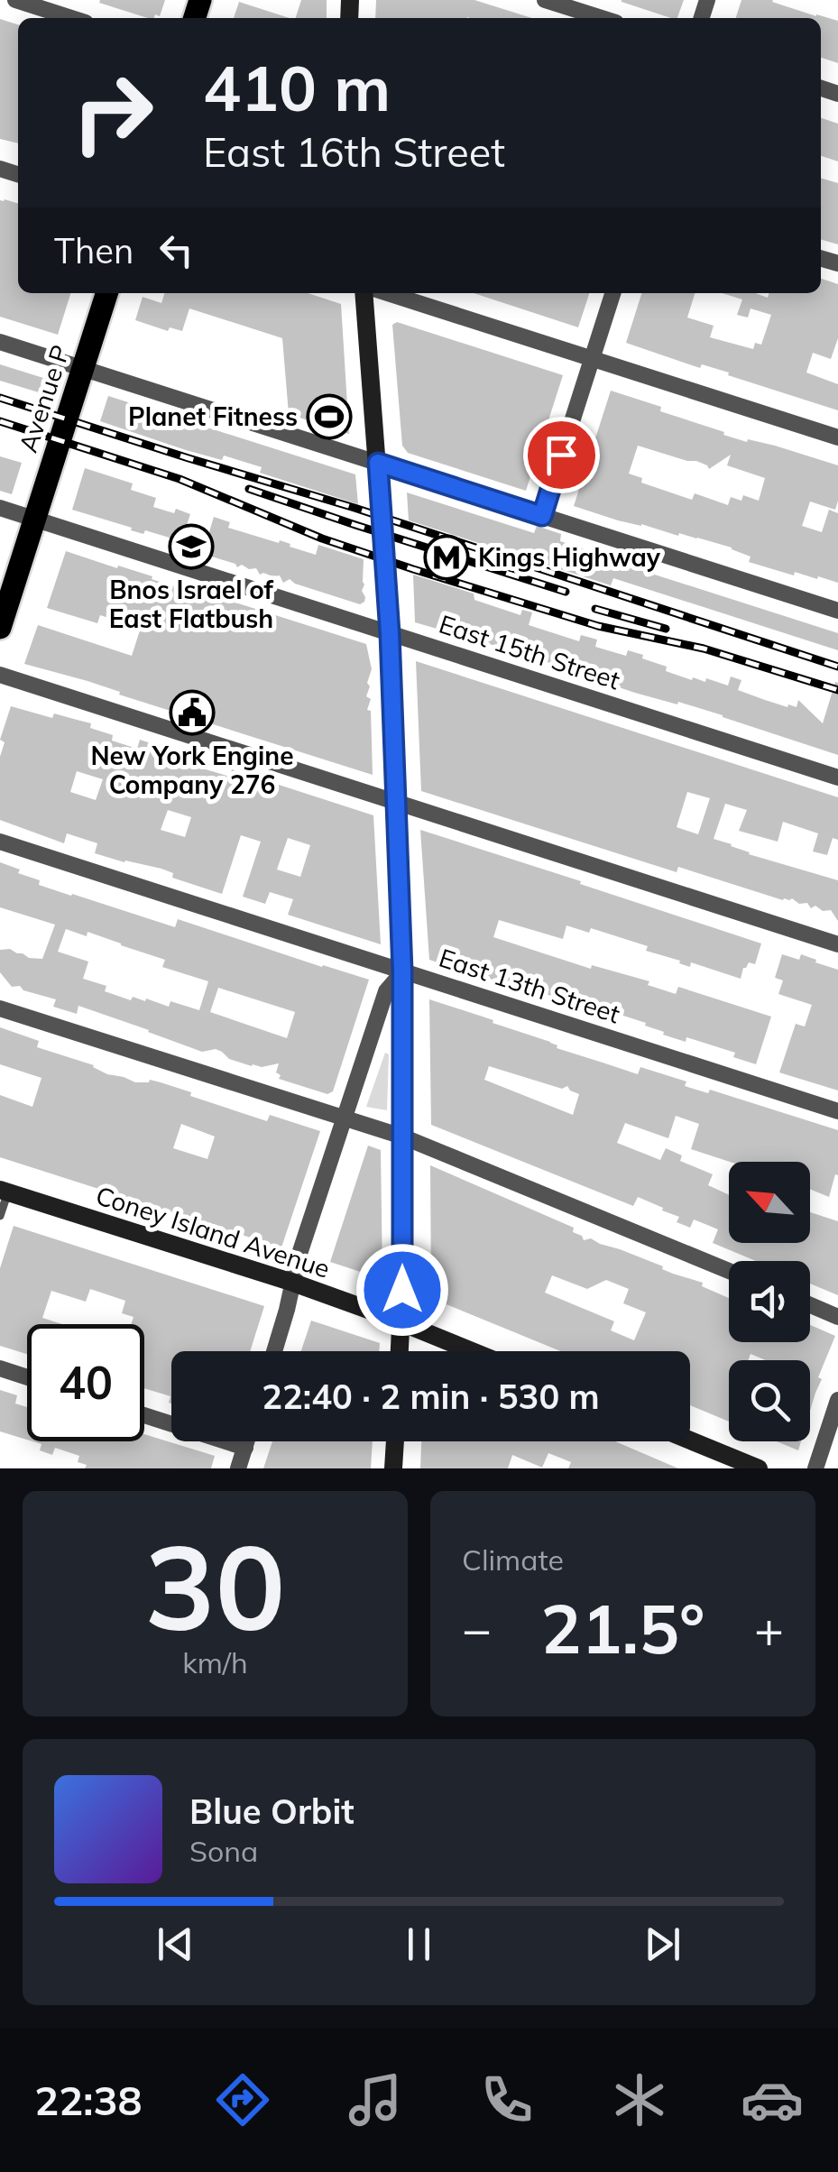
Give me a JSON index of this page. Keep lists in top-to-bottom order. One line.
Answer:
{"streets":{"main road":["Avenue P"],"street":["East 15th Street","East 13th Street","Coney Island Avenue"]},"crossings":[["Avenue P","East 15th Street"]],"places":{"sports":["Planet Fitness"],"school or university":["Bnos Israel of East Flatbush"],"metro station":["Kings Highway"],"public building":["New York Engine Company 276"]},"north":"top left","page":{"turn":["410 m","East 16th Street"],"then":"Then","limit":"40","trip":"22:40 · 2 min · 530 m","tile":[["30","km/h"],"Climate"],"heat":["−","21.5°","+"],"song":["Blue Orbit","Sona"],"tabs":"22:38"}}
